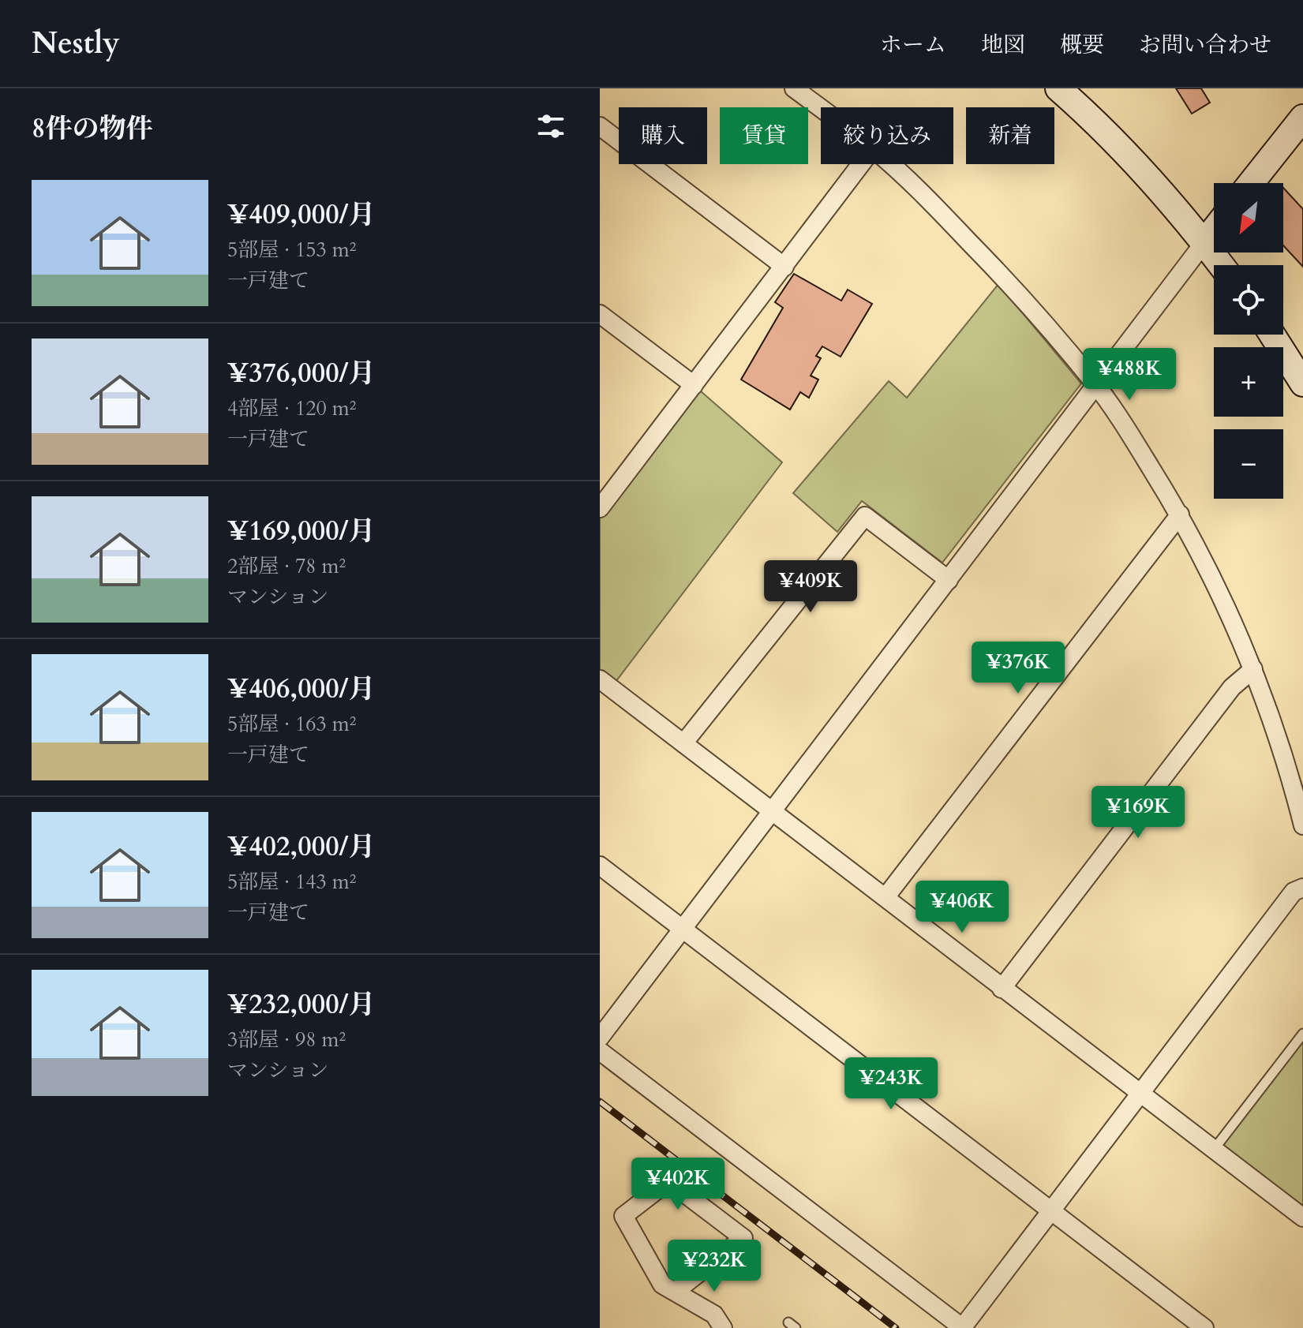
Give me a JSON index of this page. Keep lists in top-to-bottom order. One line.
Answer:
{"north":"bottom left","page":{"header":"Nestly","nav":["ホーム","地図","概要","お問い合わせ"],"heading":"8件の物件","chip":["購入","賃貸","絞り込み","新着"],"list":[{"name":"¥409,000/月","note":"5部屋 · 153 m² · 一戸建て"},{"name":"¥376,000/月","note":"4部屋 · 120 m² · 一戸建て"},{"name":"¥169,000/月","note":"2部屋 · 78 m² · マンション"},{"name":"¥406,000/月","note":"5部屋 · 163 m² · 一戸建て"},{"name":"¥402,000/月","note":"5部屋 · 143 m² · 一戸建て"},{"name":"¥232,000/月","note":"3部屋 · 98 m² · マンション"}],"map_buttons":["+","−"],"price":["¥488K","¥409K","¥376K","¥169K","¥406K","¥243K","¥402K","¥232K"]}}
